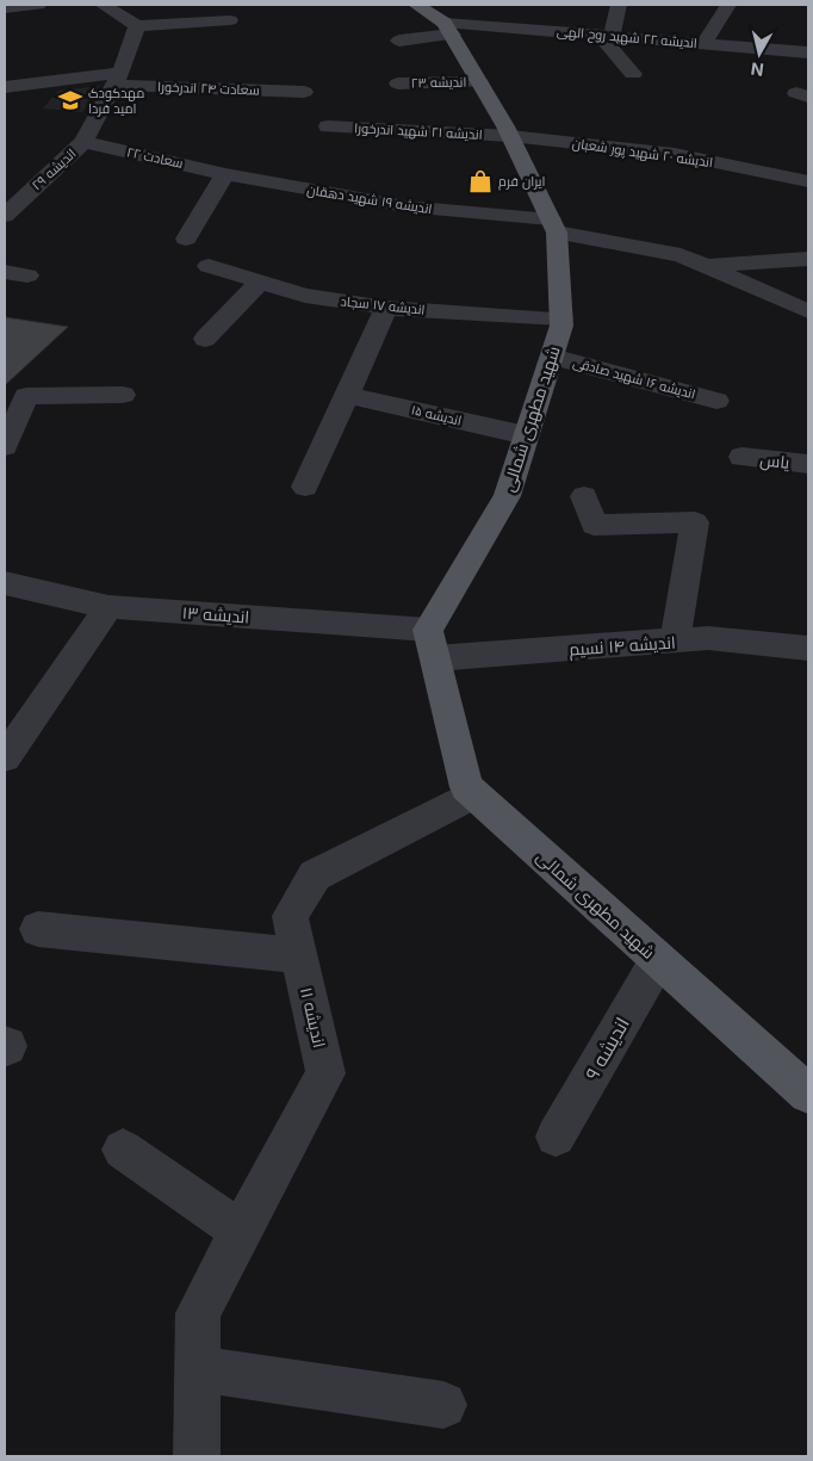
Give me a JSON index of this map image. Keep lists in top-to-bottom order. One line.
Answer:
{"streets":{"main road":["شهید مطهری شمالی"],"street":["اندیشه ۲۲ شهید روح الهی","اندیشه ۲۳","سعادت ۲۴ اندرخورا","اندیشه ۲۱ شهید اندرخورا","اندیشه ۲۰ شهید پور شعبان","سعادت ۲۲","اندیشه ۲۹","اندیشه ۱۹ شهید دهقان","اندیشه ۱۷ سجاد","اندیشه ۱۶ شهید صادقی","اندیشه ۱۵","یاس","اندیشه ۱۳","اندیشه ۱۴ نسیم","اندیشه ۱۱","اندیشه ۹"]},"crossings":[["اندیشه ۲۲ شهید روح الهی","شهید مطهری شمالی"],["اندیشه ۲۳","شهید مطهری شمالی"],["سعادت ۲۴ اندرخورا","اندیشه ۲۹"],["اندیشه ۲۱ شهید اندرخورا","اندیشه ۲۰ شهید پور شعبان"],["اندیشه ۲۱ شهید اندرخورا","شهید مطهری شمالی"],["اندیشه ۲۰ شهید پور شعبان","شهید مطهری شمالی"],["سعادت ۲۲","اندیشه ۲۹"],["سعادت ۲۲","اندیشه ۱۹ شهید دهقان"],["اندیشه ۱۹ شهید دهقان","شهید مطهری شمالی"],["اندیشه ۱۷ سجاد","شهید مطهری شمالی"],["اندیشه ۱۶ شهید صادقی","شهید مطهری شمالی"],["اندیشه ۱۵","شهید مطهری شمالی"],["شهید مطهری شمالی","اندیشه ۱۳"],["شهید مطهری شمالی","اندیشه ۱۴ نسیم"],["شهید مطهری شمالی","اندیشه ۱۱"],["شهید مطهری شمالی","اندیشه ۹"],["اندیشه ۱۳","اندیشه ۱۴ نسیم"]],"places":{"school or university":["مهدکودک امید فردا"],"shop":["ایران فرم"]},"north":"bottom"}
